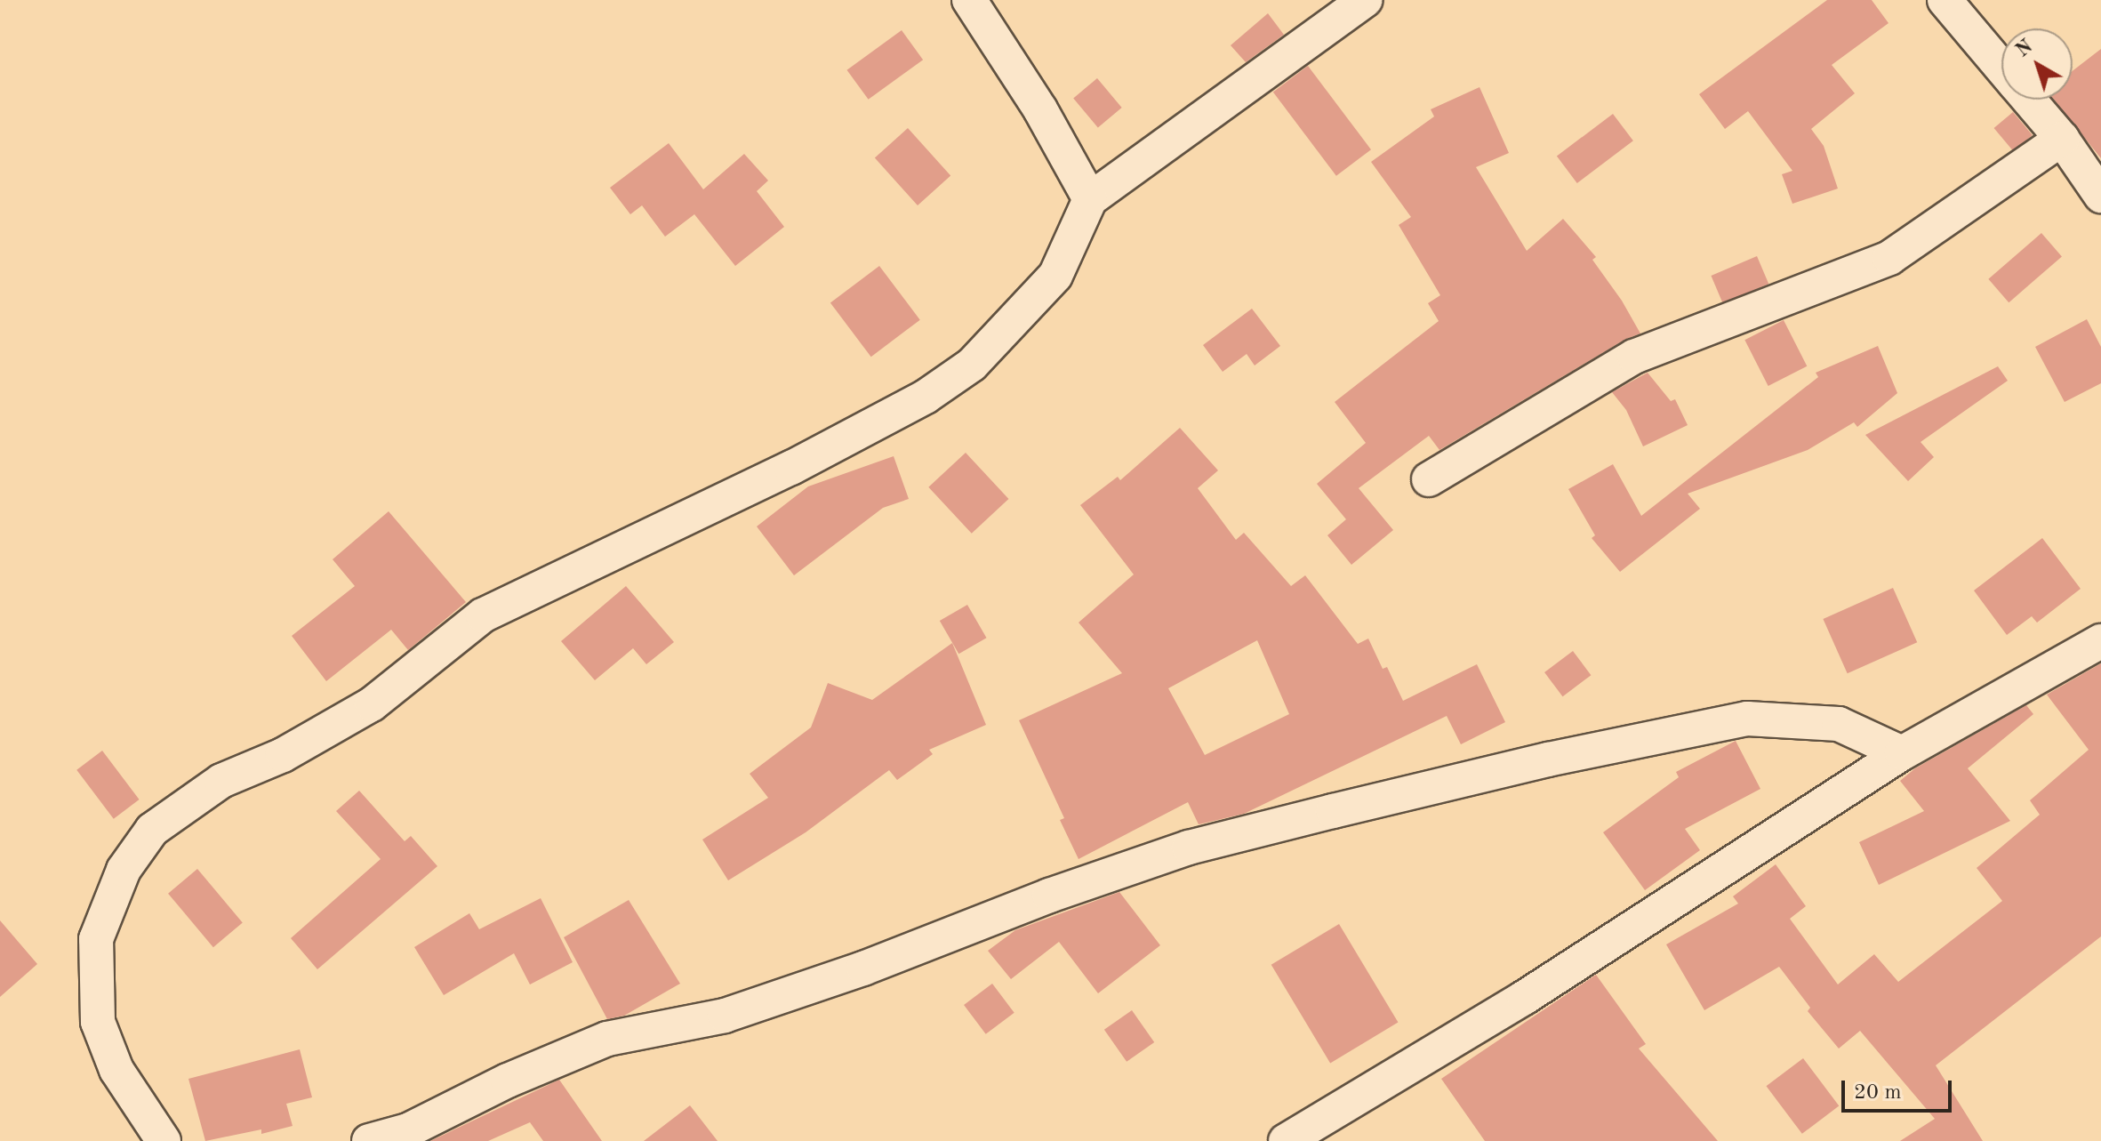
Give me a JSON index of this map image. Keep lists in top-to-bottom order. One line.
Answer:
{"scale_bar":"20 m","north":"top left"}
